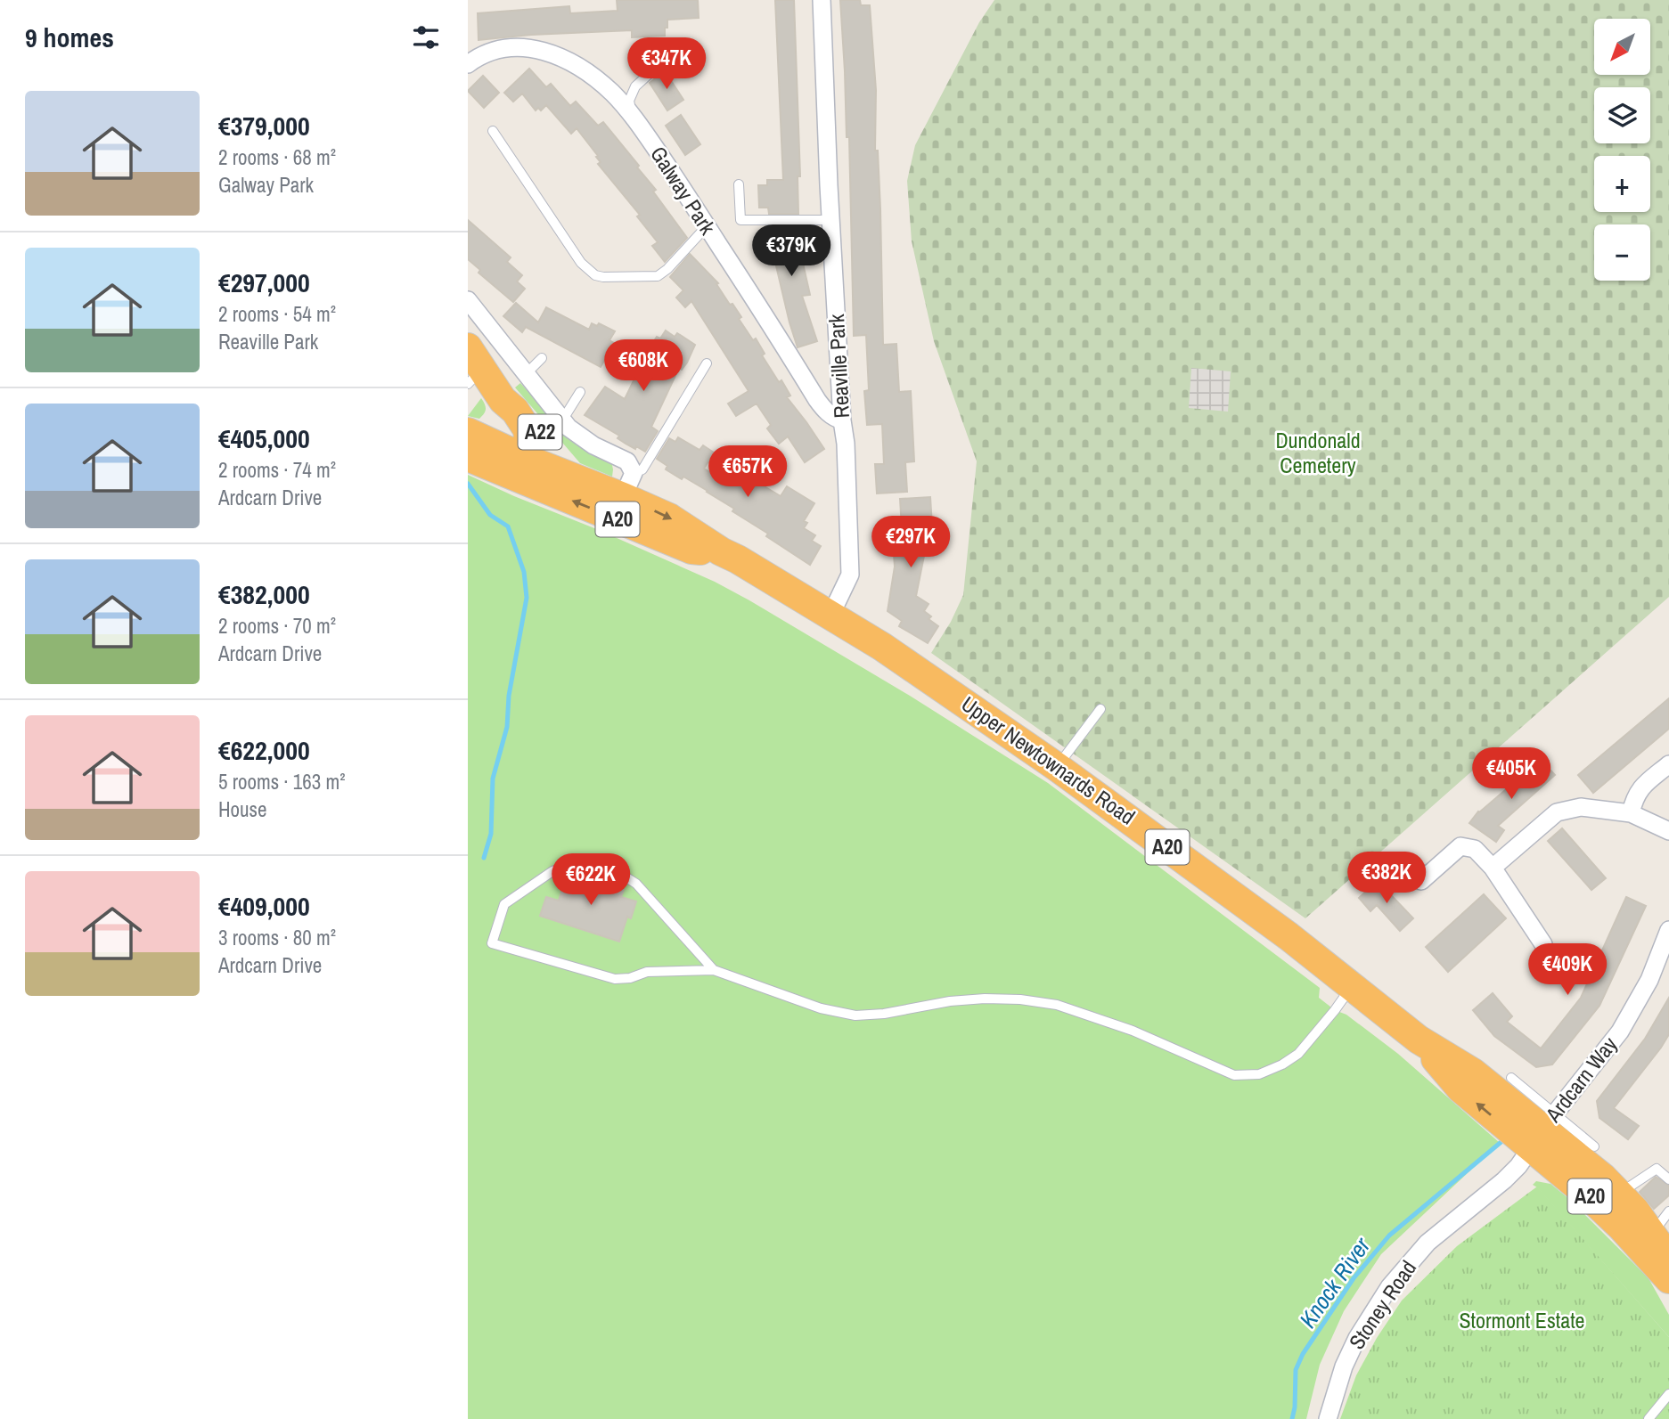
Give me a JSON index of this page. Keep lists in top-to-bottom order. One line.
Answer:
{"streets":{"highway":["A22","A20","Upper Newtownards Road"],"street":["Galway Park","Reaville Park","Ardcarn Way","Stoney Road"]},"crossings":[["Galway Park","Reaville Park"],["Reaville Park","Upper Newtownards Road"],["A22","Upper Newtownards Road"],["Upper Newtownards Road","Ardcarn Way"],["Upper Newtownards Road","Stoney Road"],["Ardcarn Way","Stoney Road"]],"water":["Knock River"],"parks":["Dundonald Cemetery","Stormont Estate"],"north":"bottom left","page":{"heading":"9 homes","map_buttons":["+","−"],"price":["€347K","€379K","€608K","€657K","€297K","€405K","€382K","€622K","€409K"],"list":[{"name":"€379,000","note":"2 rooms · 68 m² · Galway Park"},{"name":"€297,000","note":"2 rooms · 54 m² · Reaville Park"},{"name":"€405,000","note":"2 rooms · 74 m² · Ardcarn Drive"},{"name":"€382,000","note":"2 rooms · 70 m² · Ardcarn Drive"},{"name":"€622,000","note":"5 rooms · 163 m² · House"},{"name":"€409,000","note":"3 rooms · 80 m² · Ardcarn Drive"}]}}
